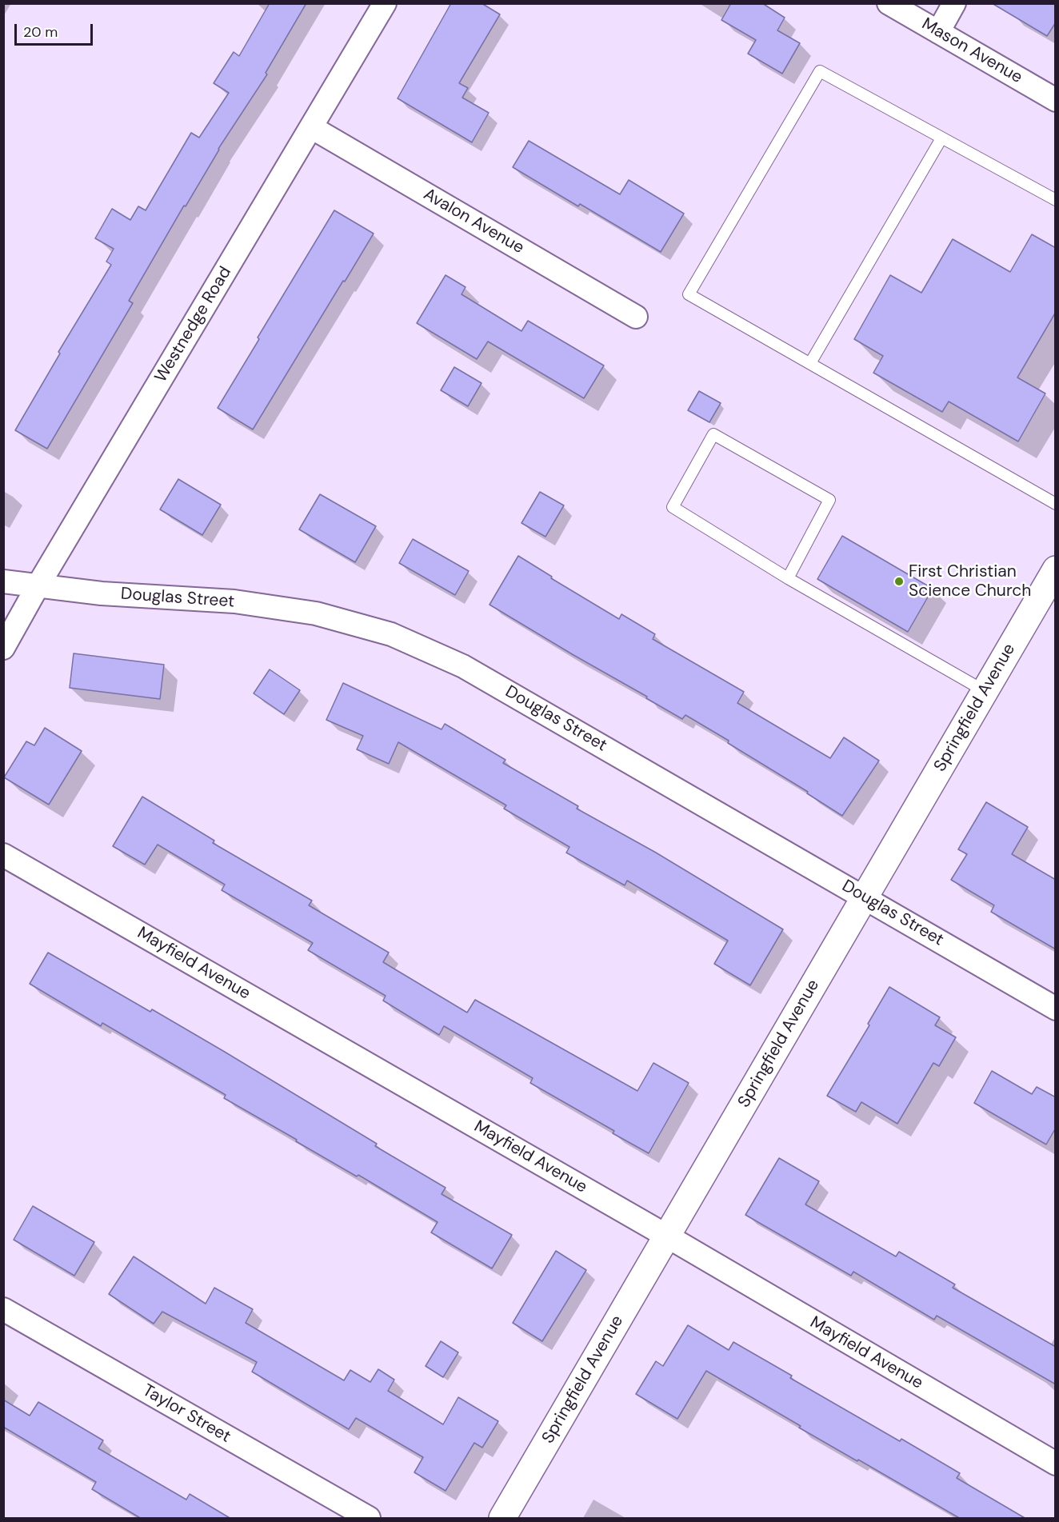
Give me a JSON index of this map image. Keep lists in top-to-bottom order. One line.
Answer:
{"streets":{"street":["Mason Avenue","Avalon Avenue","Westnedge Road","Douglas Street","Springfield Avenue","Mayfield Avenue","Taylor Street"]},"crossings":[["Avalon Avenue","Westnedge Road"],["Westnedge Road","Douglas Street"],["Douglas Street","Springfield Avenue"],["Springfield Avenue","Mayfield Avenue"]],"places":["First Christian Science Church"],"scale_bar":"20 m"}
